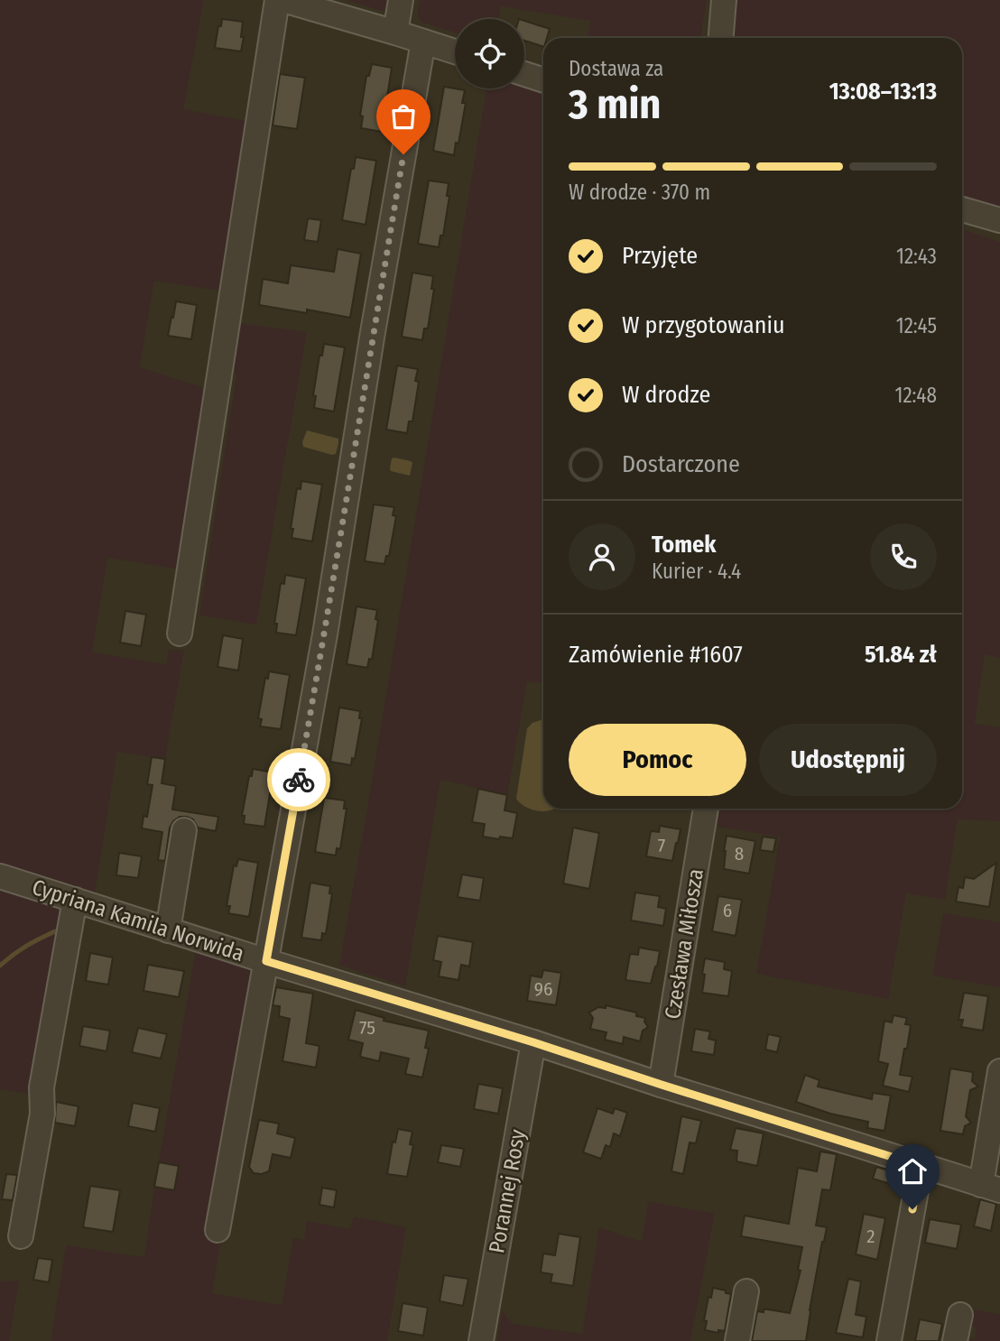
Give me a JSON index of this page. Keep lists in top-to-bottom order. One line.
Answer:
{"streets":{"street":["Cypriana Kamila Norwida","Czesława Miłosza","Porannej Rosy"]},"crossings":[["Cypriana Kamila Norwida","Czesława Miłosza"],["Cypriana Kamila Norwida","Porannej Rosy"]],"house_numbers":["7","8","6","96","75","2"],"page":{"heading":["3 min","Dostawa za","13:08–13:13"],"panel":["Tomek","Kurier · 4.4","Zamówienie #1607","51.84 zł"],"bar":"W drodze · 370 m","list":[["Przyjęte","12:43"],["W przygotowaniu","12:45"],["W drodze","12:48"],"Dostarczone"],"buttons":["Pomoc","Udostępnij"]}}
